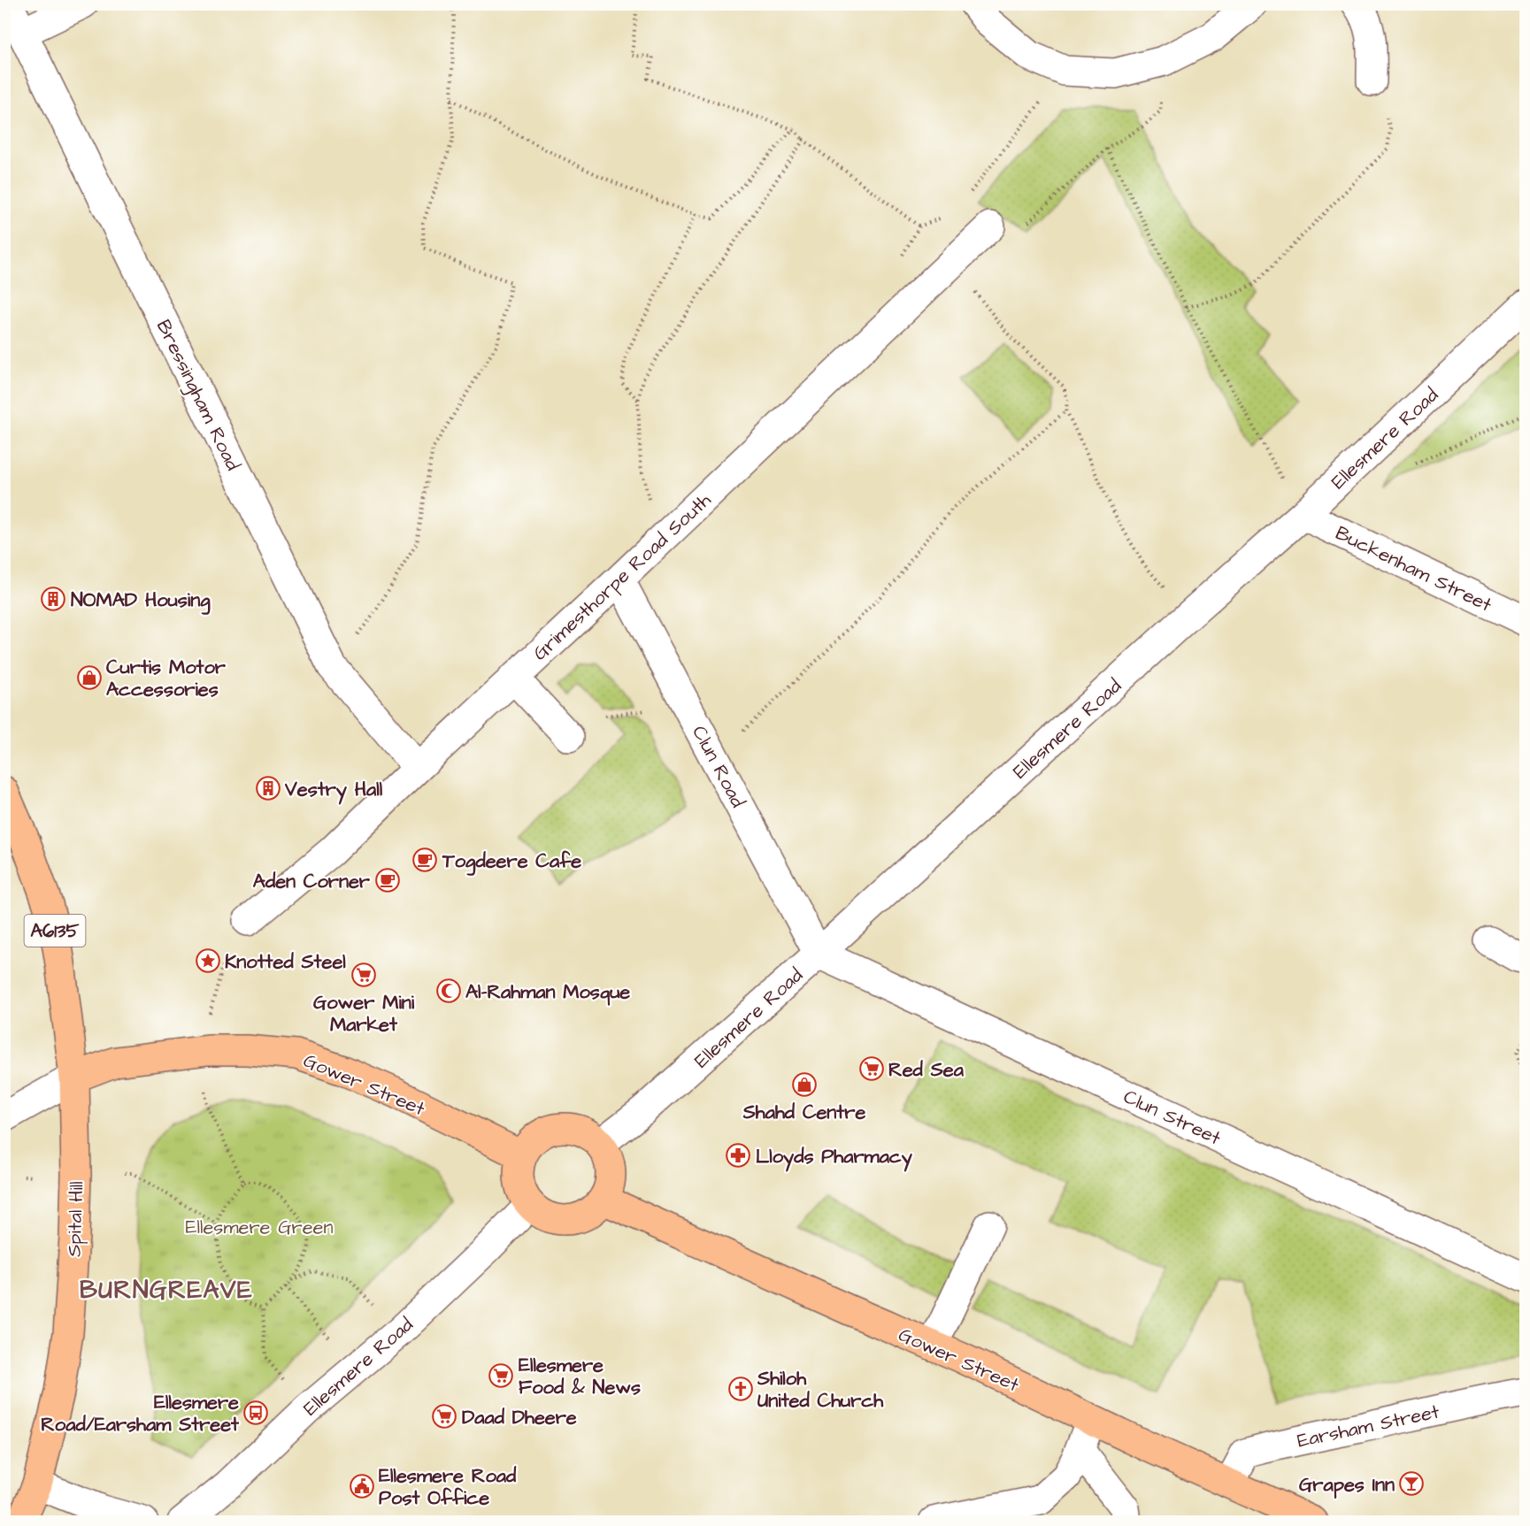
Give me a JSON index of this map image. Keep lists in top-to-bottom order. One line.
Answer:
{"streets":{"main road":["A6135","Gower Street","Spital Hill"],"street":["Bressingham Road","Ellesmere Road","Buckenham Street","Grimesthorpe Road South","Clun Road","Clun Street","Earsham Street"]},"crossings":[["Bressingham Road","Grimesthorpe Road South"],["Ellesmere Road","Buckenham Street"],["Ellesmere Road","Clun Road"],["Ellesmere Road","Gower Street"],["Ellesmere Road","Clun Street"],["Grimesthorpe Road South","Clun Road"],["Clun Road","Clun Street"],["A6135","Gower Street"],["A6135","Spital Hill"],["Gower Street","Spital Hill"],["Gower Street","Earsham Street"]],"districts":["BURNGREAVE"],"parks":["Ellesmere Green"],"places":{"building":["NOMAD Housing","Vestry Hall"],"shop":["Curtis Motor Accessories","Shahd Centre"],"cafe":["Togdeere Cafe","Aden Corner"],"place":["Knotted Steel"],"supermarket":["Gower Mini Market","Red Sea","Ellesmere Food & News","Daad Dheere"],"mosque":["Al-Rahman Mosque"],"pharmacy":["Lloyds Pharmacy"],"church":["Shiloh United Church"],"bus stop":["Ellesmere Road/Earsham Street"],"bar":["Grapes Inn"],"public building":["Ellesmere Road Post Office"]}}
